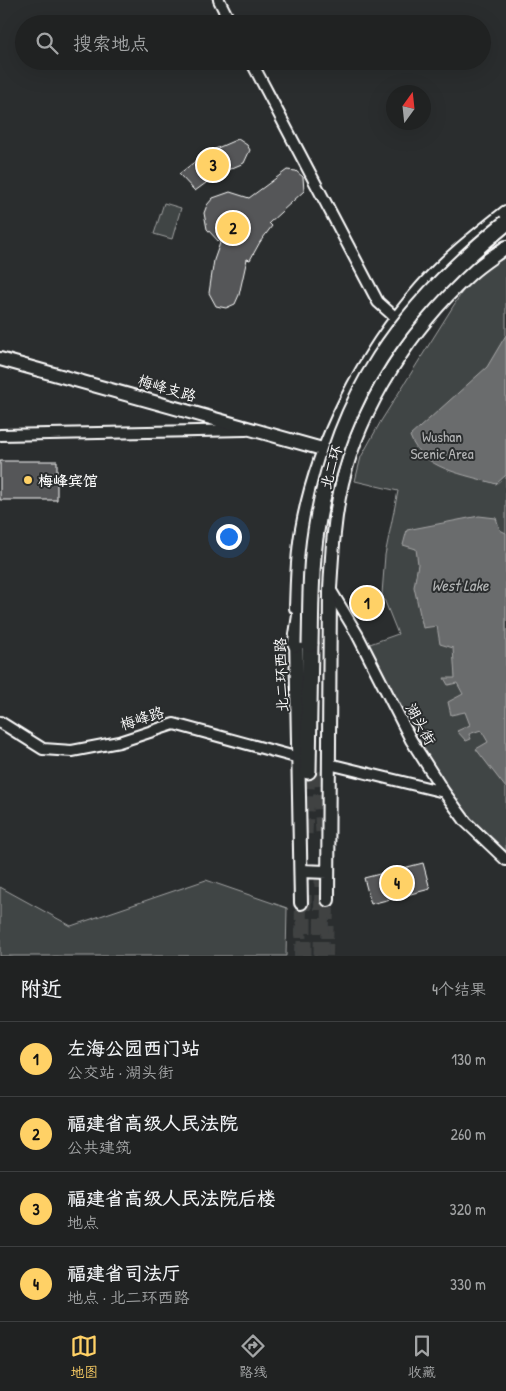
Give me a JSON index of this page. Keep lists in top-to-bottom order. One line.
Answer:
{"streets":{"highway":["北二环"],"main road":["梅峰支路","北二环西路"],"street":["梅峰路","湖头街"]},"crossings":[["梅峰支路","北二环西路"],["北二环","北二环西路"],["北二环西路","梅峰路"]],"water":["West Lake"],"parks":["Wushan Scenic Area"],"places":["梅峰宾馆"],"north":"top","page":{"search":"搜索地点","pins":["3","2","1","4"],"heading":["附近","4个结果"],"list":[{"mark":"1","name":"左海公园西门站","note":"公交站 · 湖头街","value":"130 m"},{"mark":"2","name":"福建省高级人民法院","note":"公共建筑","value":"260 m"},{"mark":"3","name":"福建省高级人民法院后楼","note":"地点","value":"320 m"},{"mark":"4","name":"福建省司法厅","note":"地点 · 北二环西路","value":"330 m"}],"nav":["地图","路线","收藏"]}}
